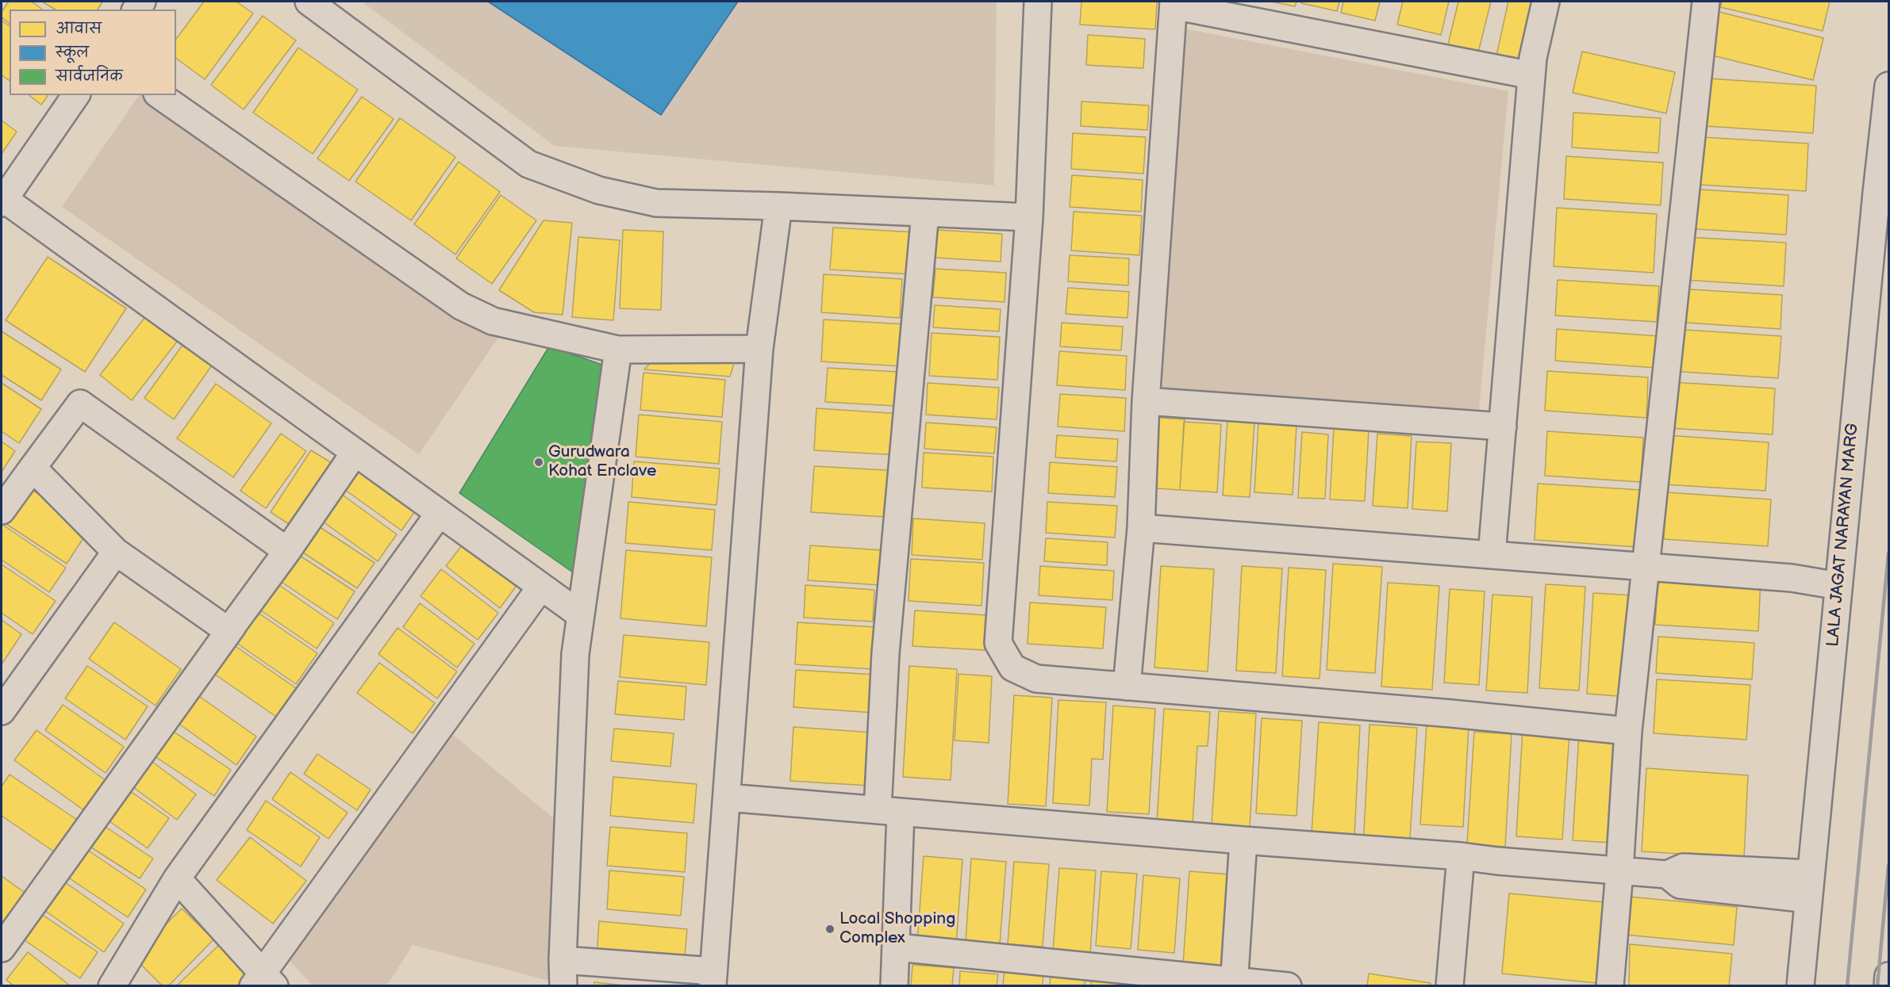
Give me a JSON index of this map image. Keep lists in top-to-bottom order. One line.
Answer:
{"streets":{"street":["LALA JAGAT NARAYAN MARG"]},"places":["Gurudwara Kohat Enclave","Local Shopping Complex"],"legend":["आवास","स्कूल","सार्वजनिक"]}
